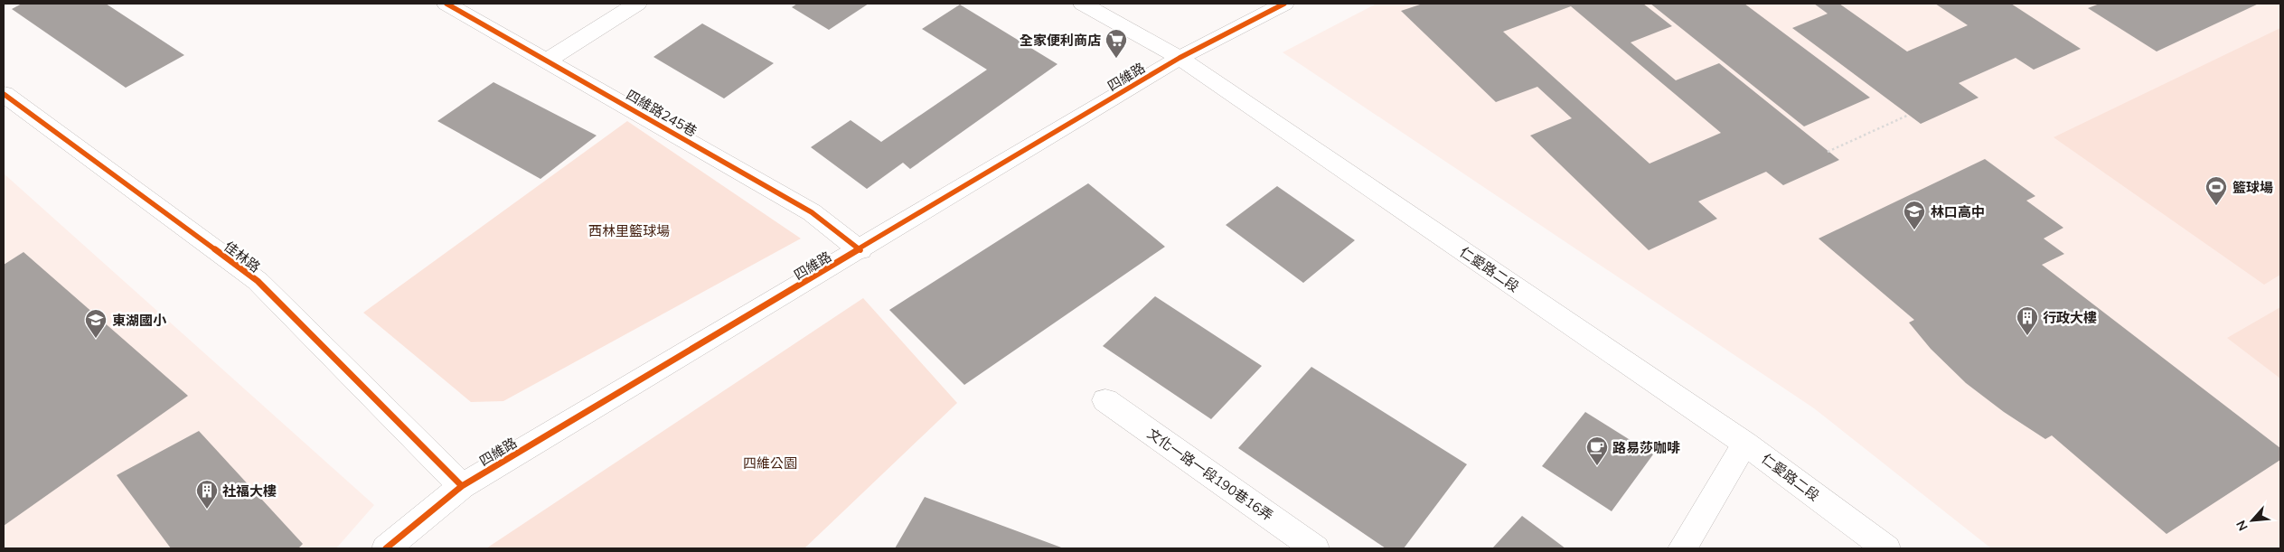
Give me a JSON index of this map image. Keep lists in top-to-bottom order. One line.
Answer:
{"streets":{"street":["四維路","四維路245巷","佳林路","仁愛路二段","文化一路一段190巷16弄"]},"crossings":[["四維路","四維路245巷"],["四維路","佳林路"],["四維路","仁愛路二段"]],"parks":["西林里籃球場","四維公園"],"places":{"supermarket":["全家便利商店"],"sports":["籃球場"],"school or university":["林口高中","東湖國小"],"building":["行政大樓","社福大樓"],"cafe":["路易莎咖啡"]},"north":"bottom left"}
